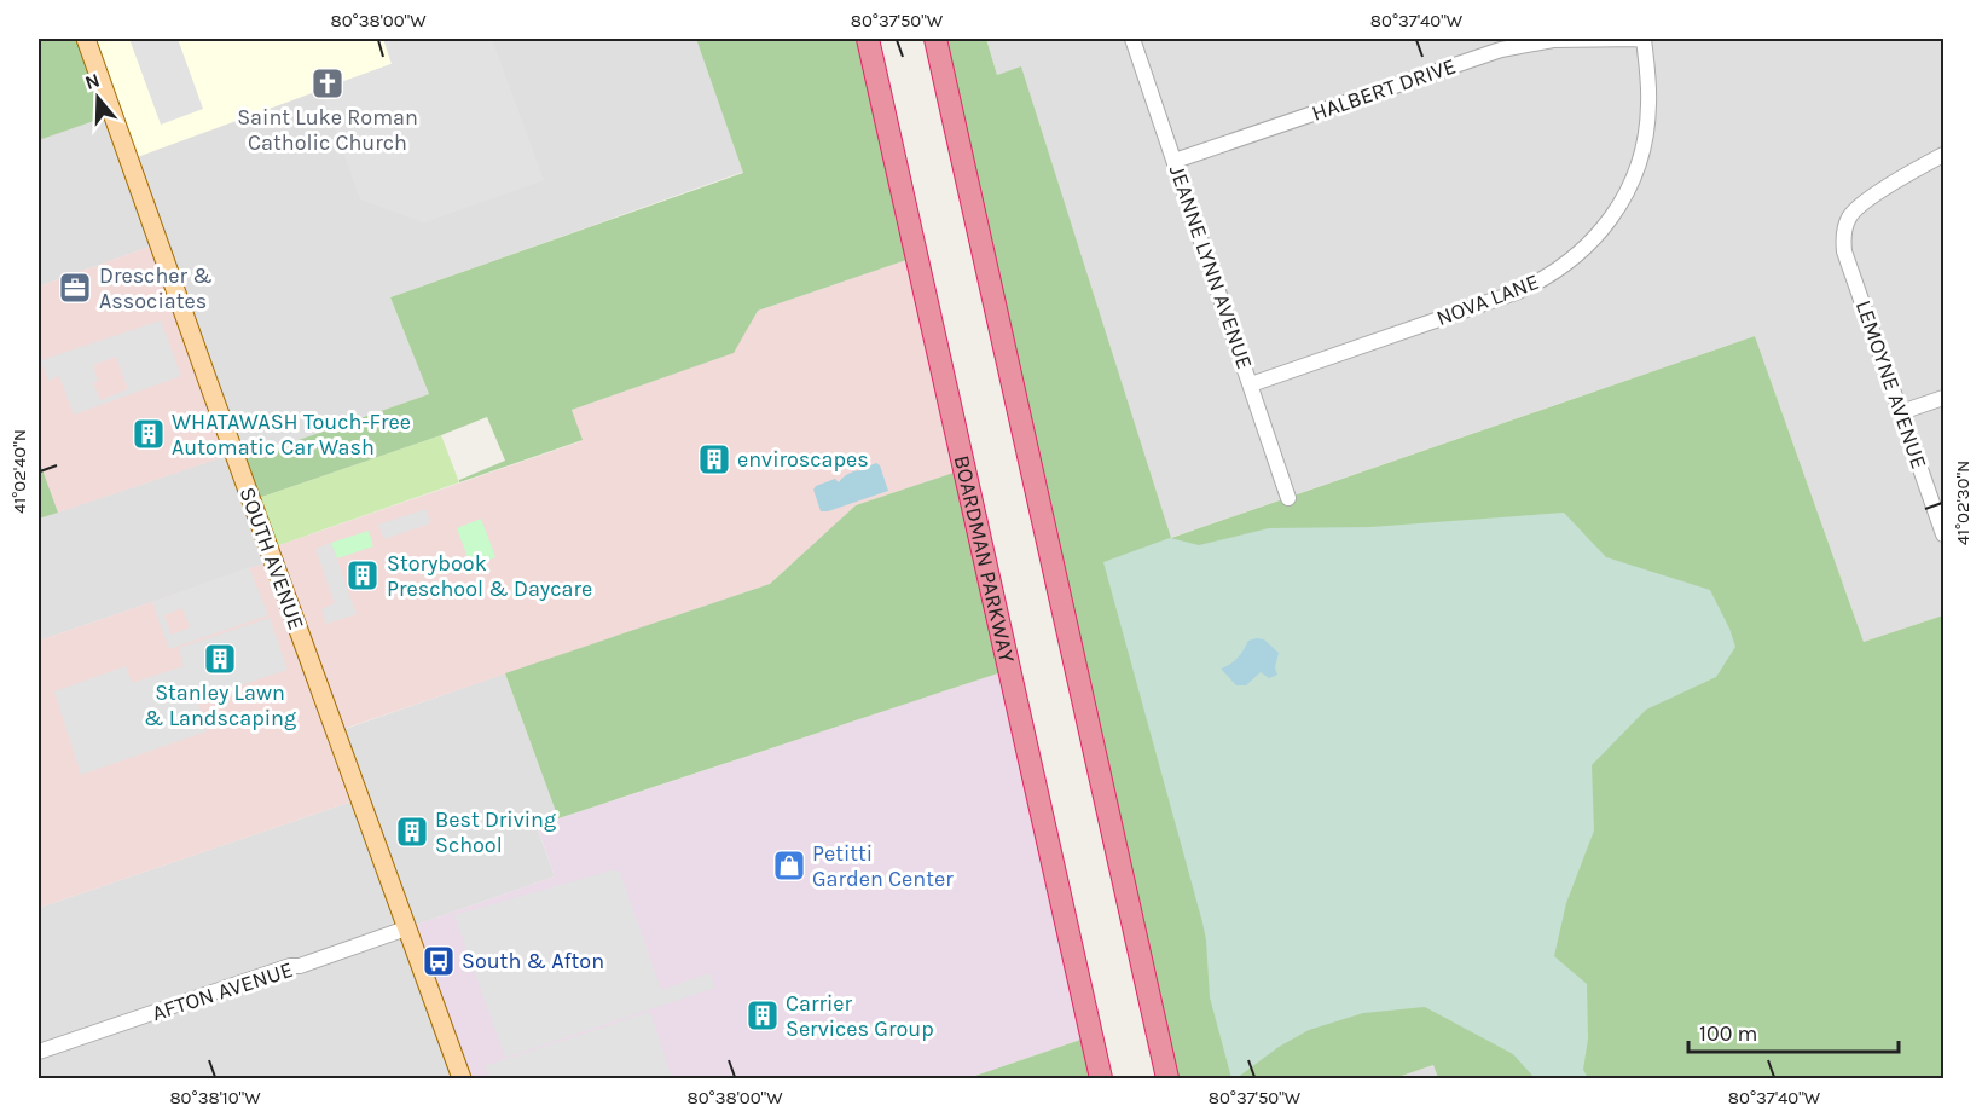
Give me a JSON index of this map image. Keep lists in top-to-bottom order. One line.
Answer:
{"streets":{"highway":["BOARDMAN PARKWAY"],"main road":["SOUTH AVENUE"],"street":["HALBERT DRIVE","JEANNE LYNN AVENUE","NOVA LANE","LEMOYNE AVENUE","AFTON AVENUE"]},"crossings":[["HALBERT DRIVE","JEANNE LYNN AVENUE"],["HALBERT DRIVE","NOVA LANE"],["JEANNE LYNN AVENUE","NOVA LANE"],["SOUTH AVENUE","AFTON AVENUE"]],"places":{"church":["Saint Luke Roman Catholic Church"],"office":["Drescher & Associates"],"building":["WHATAWASH Touch-Free Automatic Car Wash","enviroscapes","Storybook Preschool & Daycare","Stanley Lawn & Landscaping","Best Driving School","Carrier Services Group"],"shop":["Petitti Garden Center"],"bus stop":["South & Afton"]},"scale_bar":"100 m","north":"top","coordinates":["80°38'00\"W","80°37'50\"W","80°37'40\"W","41°02'40\"N","41°02'30\"N","80°38'10\"W"]}
